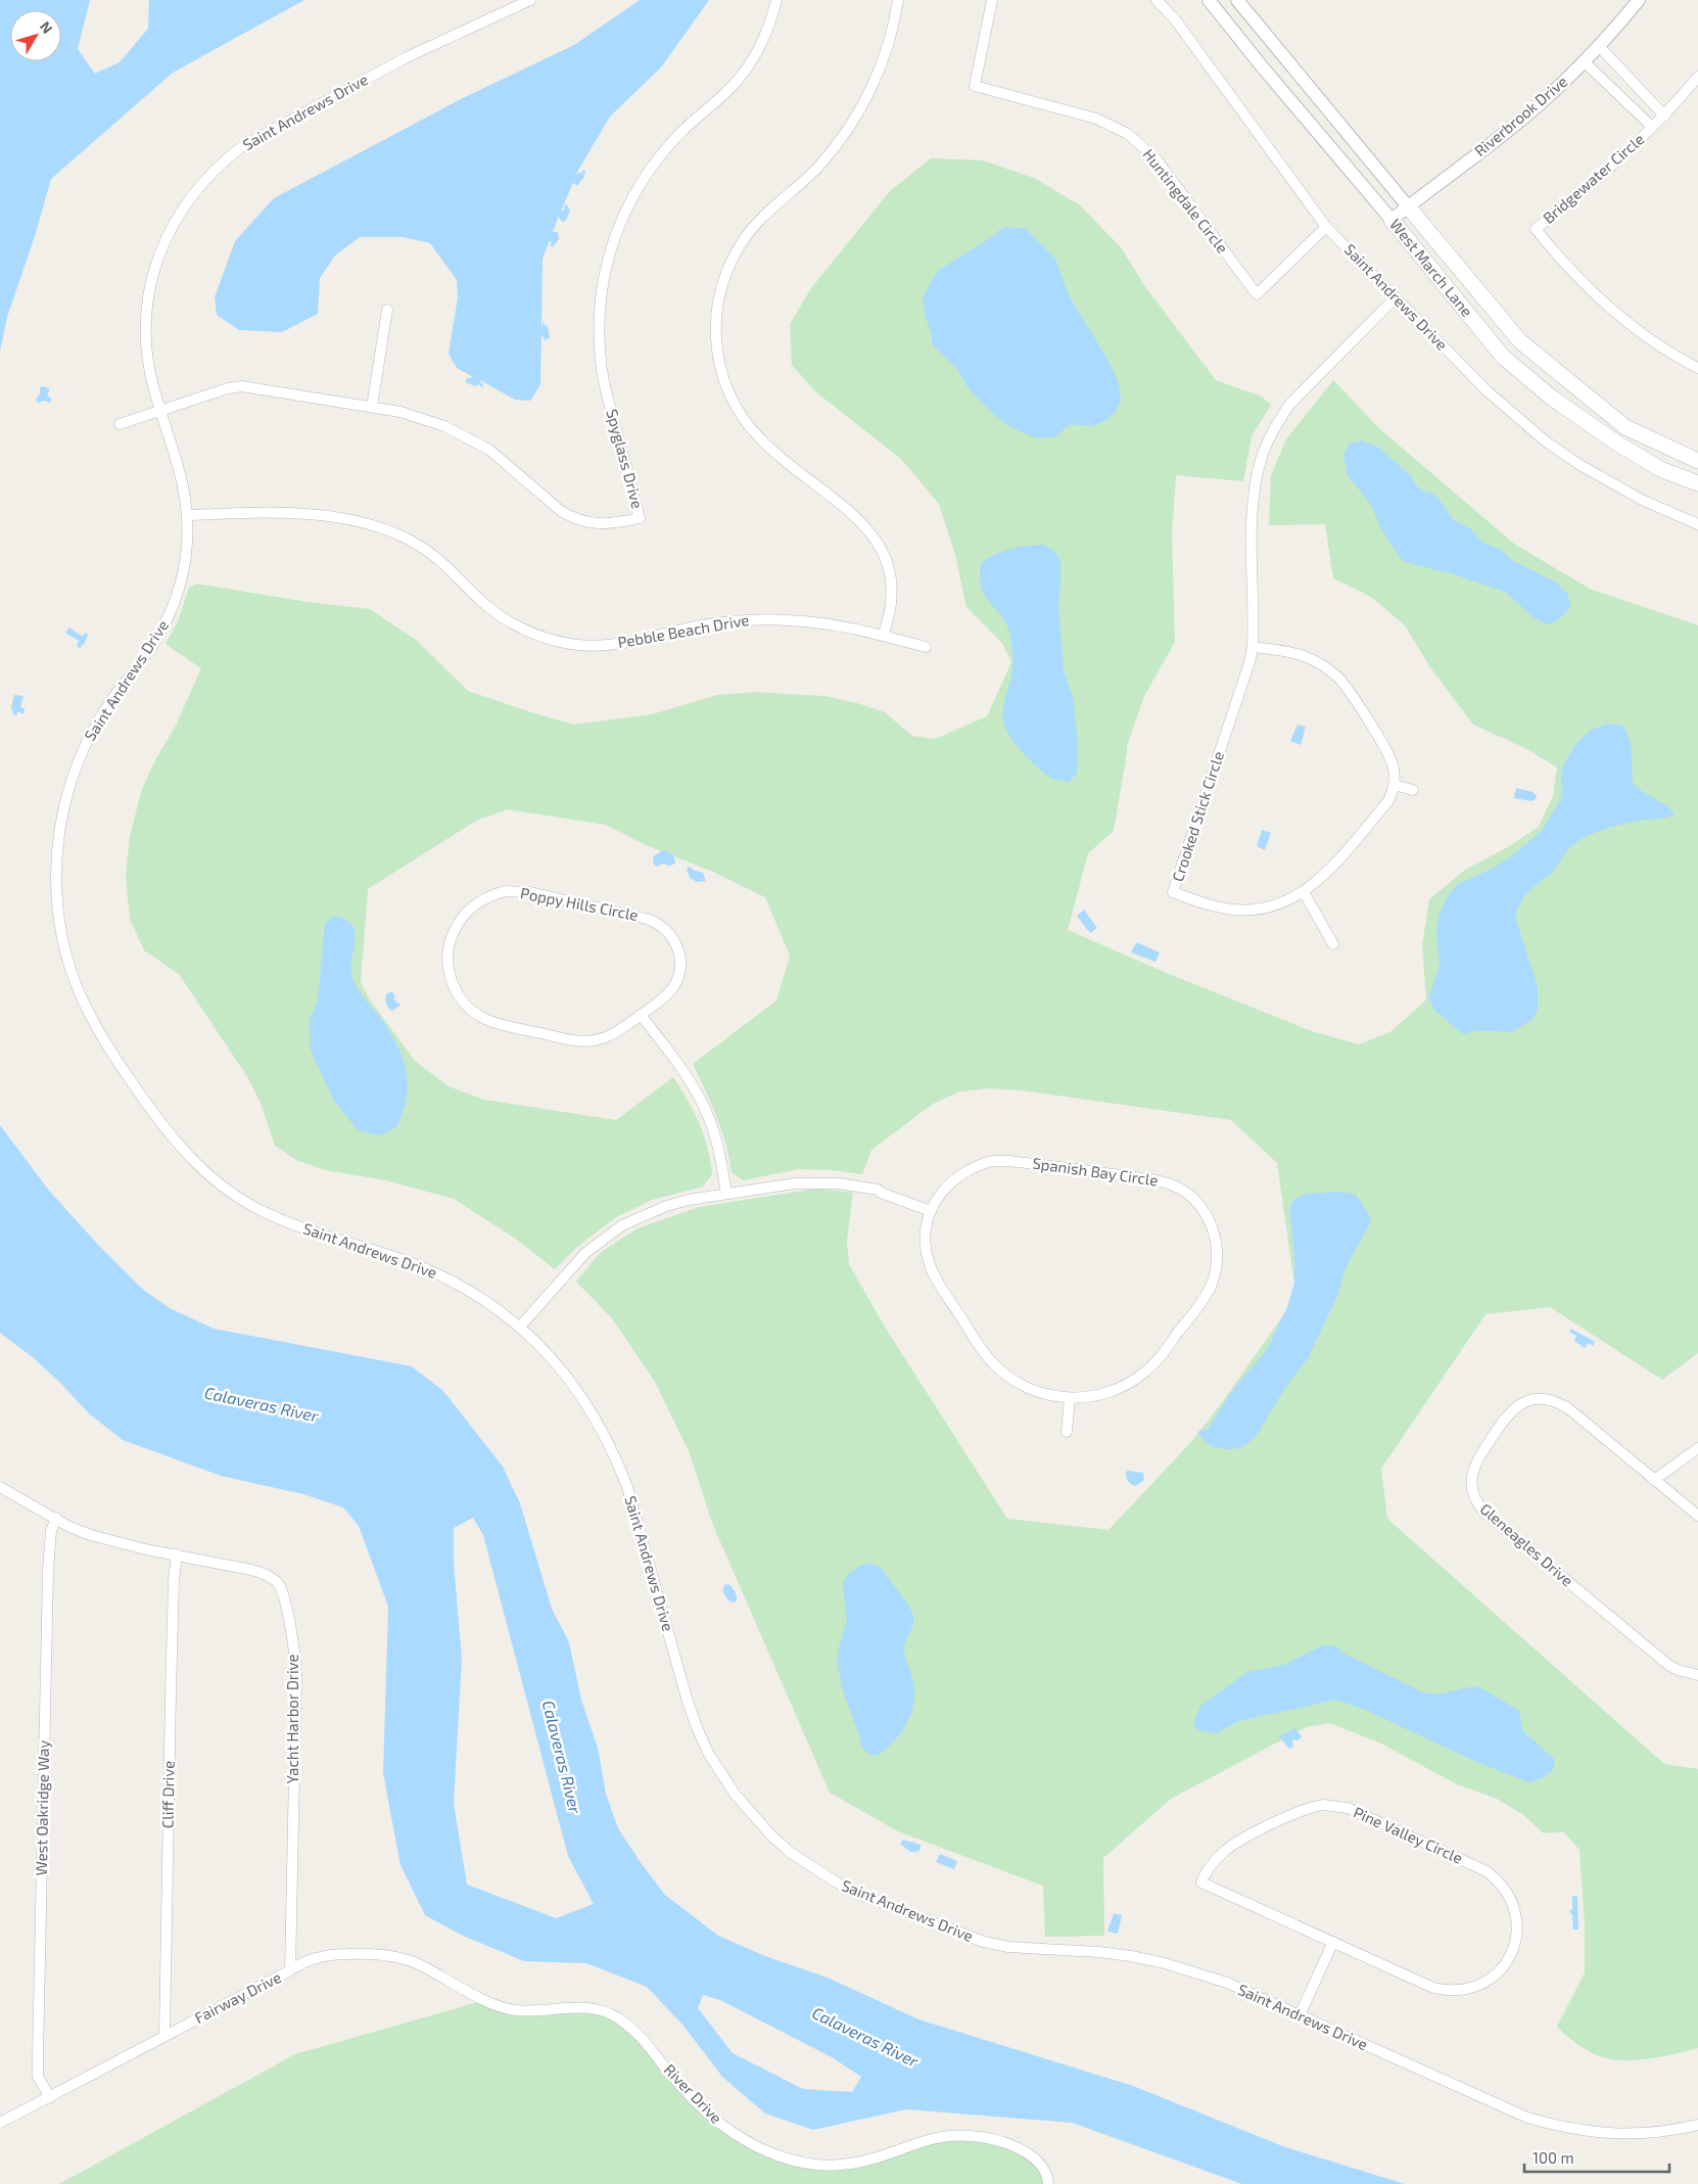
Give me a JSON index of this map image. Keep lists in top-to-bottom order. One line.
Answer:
{"streets":{"main road":["West March Lane"],"street":["Saint Andrews Drive","Riverbrook Drive","Bridgewater Circle","Huntingdale Circle","Spyglass Drive","Pebble Beach Drive","Crooked Stick Circle","Poppy Hills Circle","Spanish Bay Circle","Gleneagles Drive","Yacht Harbor Drive","Cliff Drive","West Oakridge Way","Pine Valley Circle","Fairway Drive","River Drive"]},"crossings":[["Saint Andrews Drive","Huntingdale Circle"],["Saint Andrews Drive","Spyglass Drive"],["Saint Andrews Drive","Pebble Beach Drive"],["Saint Andrews Drive","Crooked Stick Circle"],["Riverbrook Drive","Bridgewater Circle"],["Riverbrook Drive","West March Lane"],["Yacht Harbor Drive","Cliff Drive"],["Yacht Harbor Drive","West Oakridge Way"],["Yacht Harbor Drive","Fairway Drive"],["Cliff Drive","Fairway Drive"],["West Oakridge Way","Fairway Drive"],["Fairway Drive","River Drive"]],"water":["Calaveras River"],"scale_bar":"100 m","north":"top right"}
